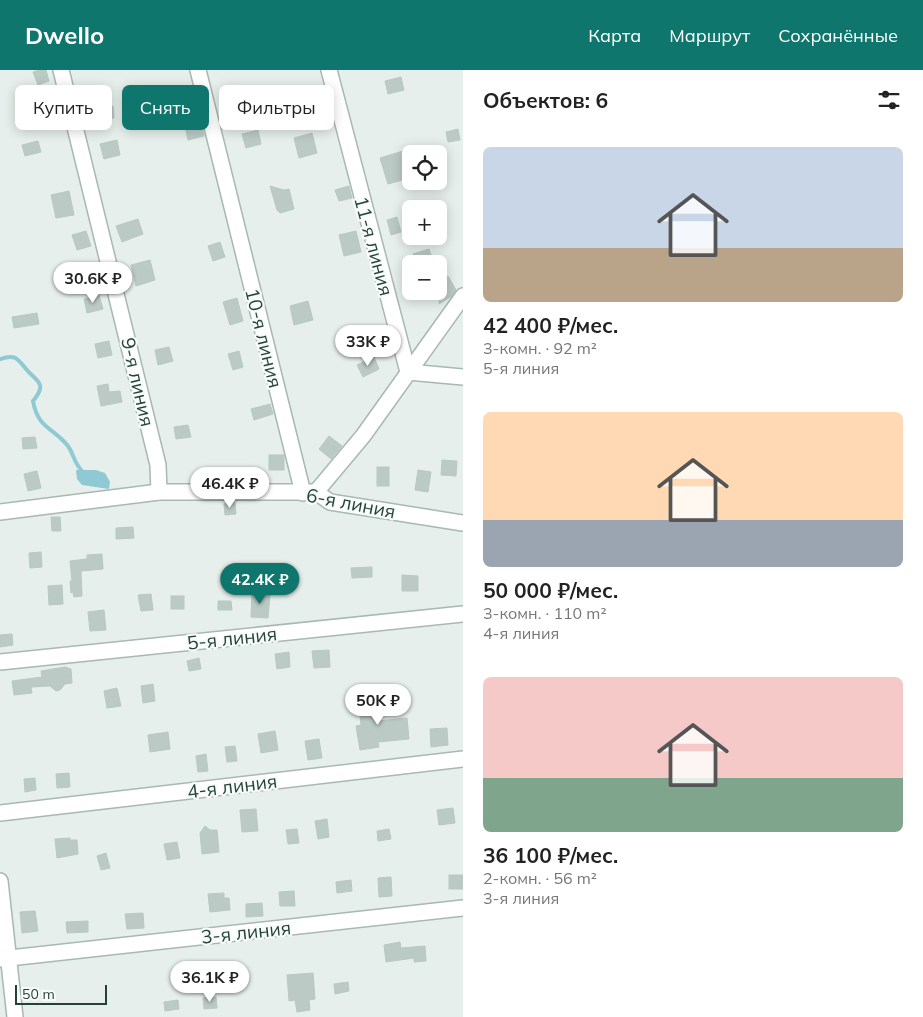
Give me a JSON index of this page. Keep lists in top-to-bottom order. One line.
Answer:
{"streets":{"street":["11-я линия","10-я линия","9-я линия","6-я линия","5-я линия","4-я линия","3-я линия"]},"crossings":[["10-я линия","6-я линия"],["9-я линия","6-я линия"]],"scale_bar":"50 m","page":{"header":"Dwello","nav":["Карта","Маршрут","Сохранённые"],"heading":"Объектов: 6","chip":["Купить","Снять","Фильтры"],"list":[{"name":"42 400 ₽/мес.","note":"3-комн. · 92 m² · 5-я линия"},{"name":"50 000 ₽/мес.","note":"3-комн. · 110 m² · 4-я линия"},{"name":"36 100 ₽/мес.","note":"2-комн. · 56 m² · 3-я линия"}],"map_buttons":["+","−"],"price":["30.6K ₽","33K ₽","46.4K ₽","42.4K ₽","50K ₽","36.1K ₽"],"scale":"50 m"}}
